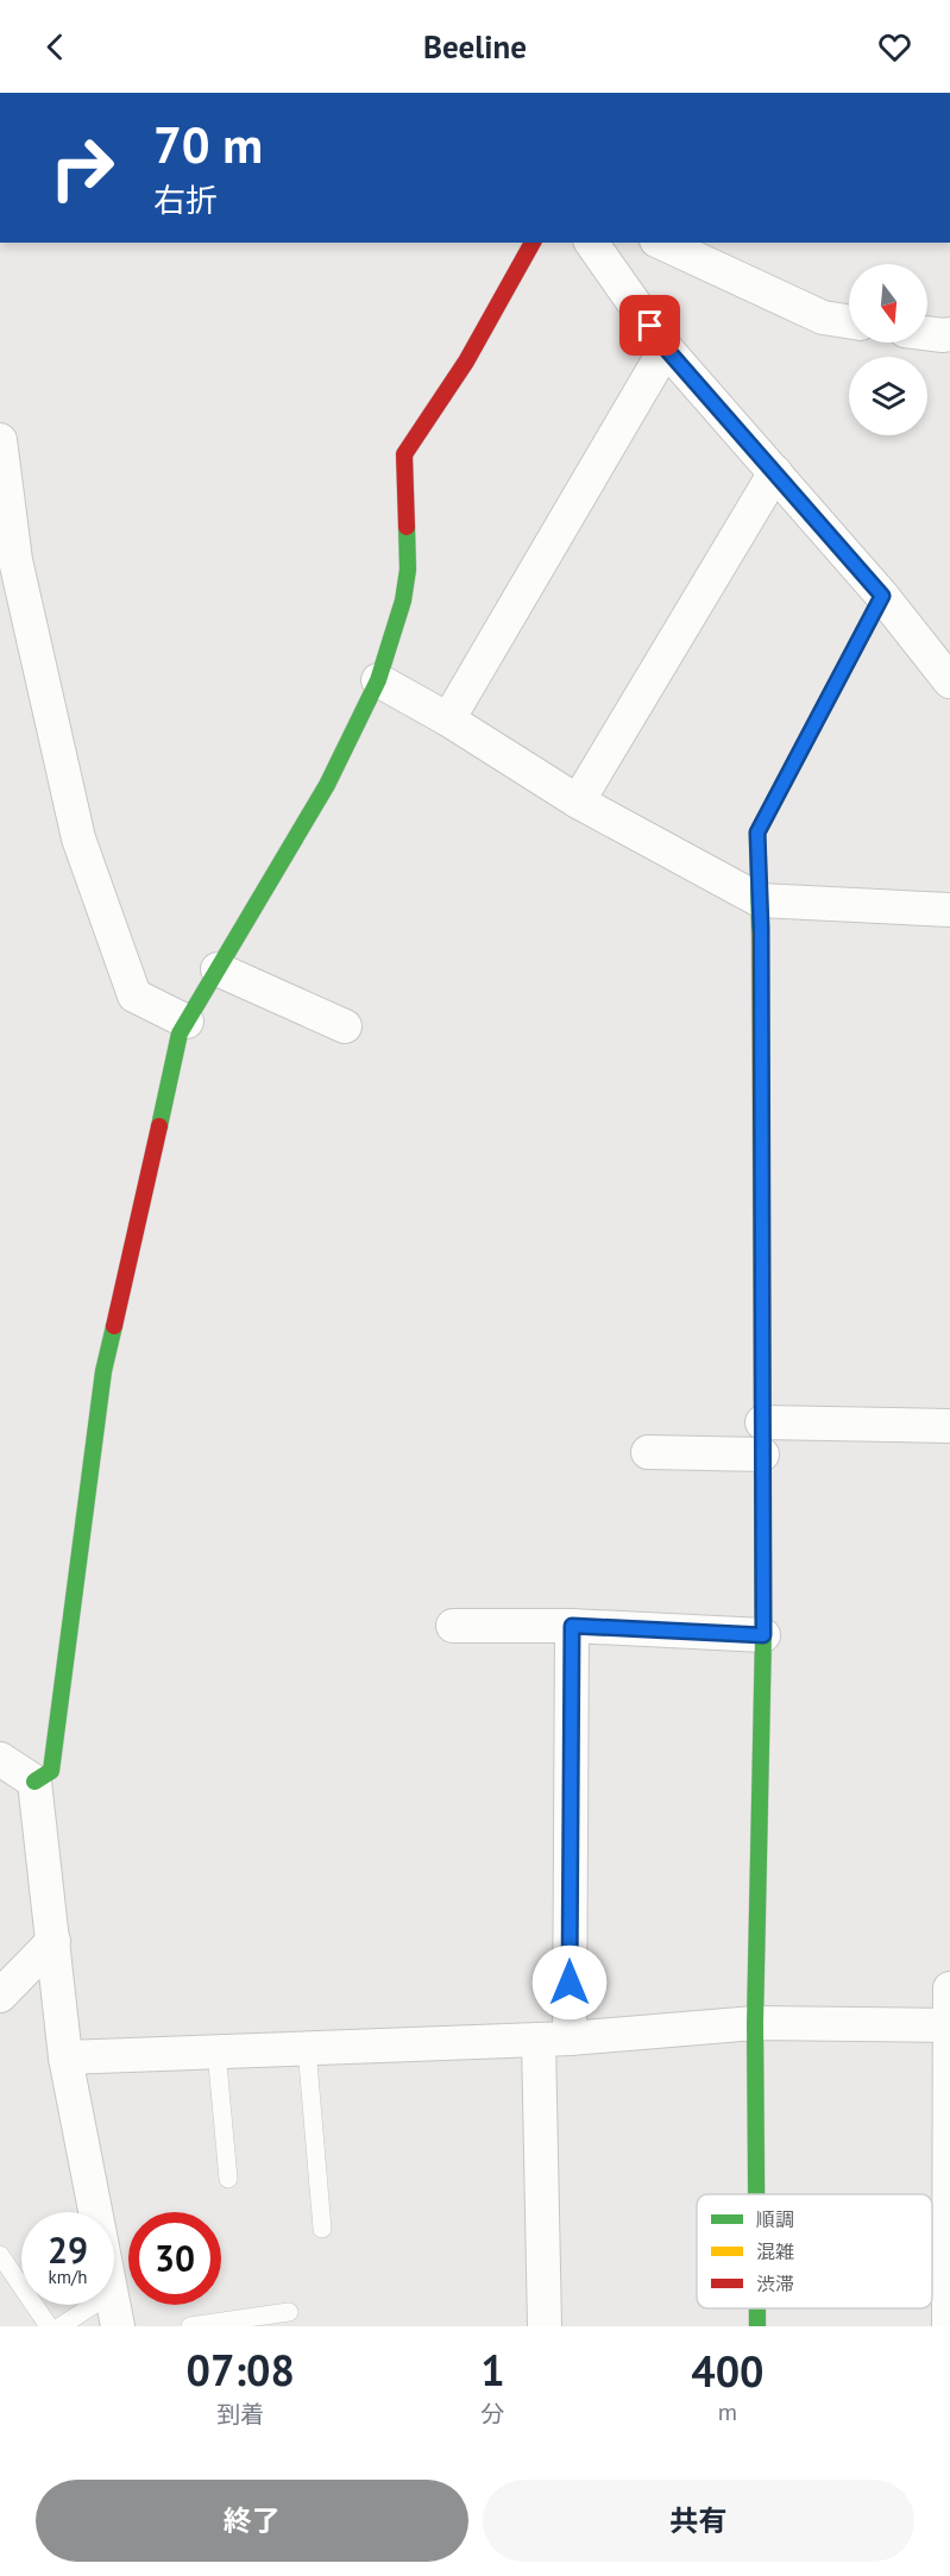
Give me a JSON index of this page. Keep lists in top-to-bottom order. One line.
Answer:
{"legend":["順調","混雑","渋滞"],"north":"bottom","page":{"header":"Beeline","turn":["70 m","右折"],"speed":"29 km/h","limit":"30","eta":["07:08","到着","1","分","400","m"],"buttons":["終了","共有"]}}
